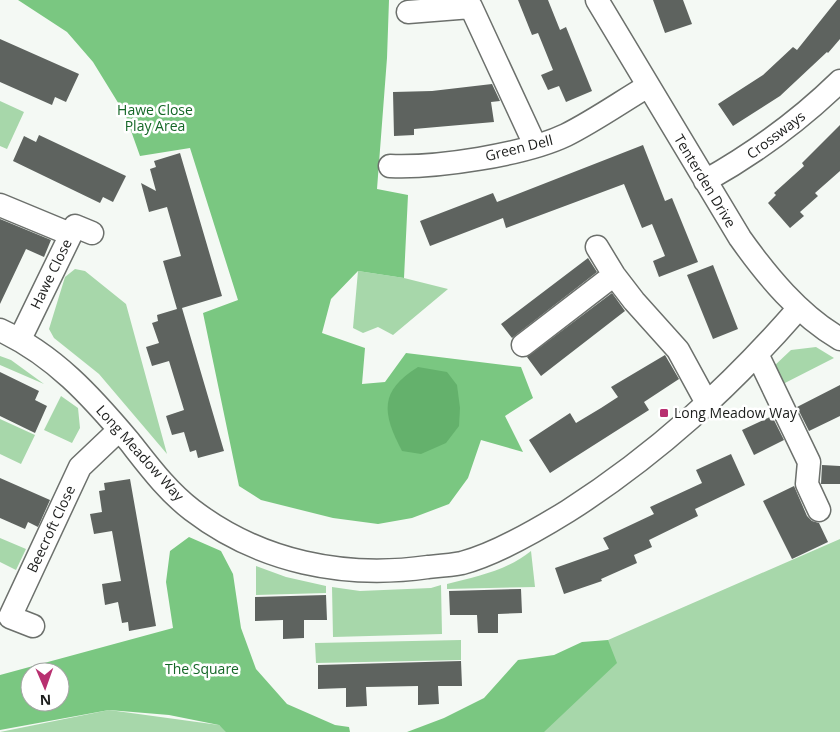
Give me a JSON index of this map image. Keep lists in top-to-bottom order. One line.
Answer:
{"streets":{"street":["Crossways","Green Dell","Tenterden Drive","Hawe Close","Long Meadow Way","Beecroft Close"]},"crossings":[["Crossways","Tenterden Drive"],["Green Dell","Tenterden Drive"],["Tenterden Drive","Long Meadow Way"],["Hawe Close","Long Meadow Way"],["Long Meadow Way","Beecroft Close"]],"parks":["Hawe Close Play Area","The Square"],"places":{"transit":["Long Meadow Way"]},"north":"bottom"}
